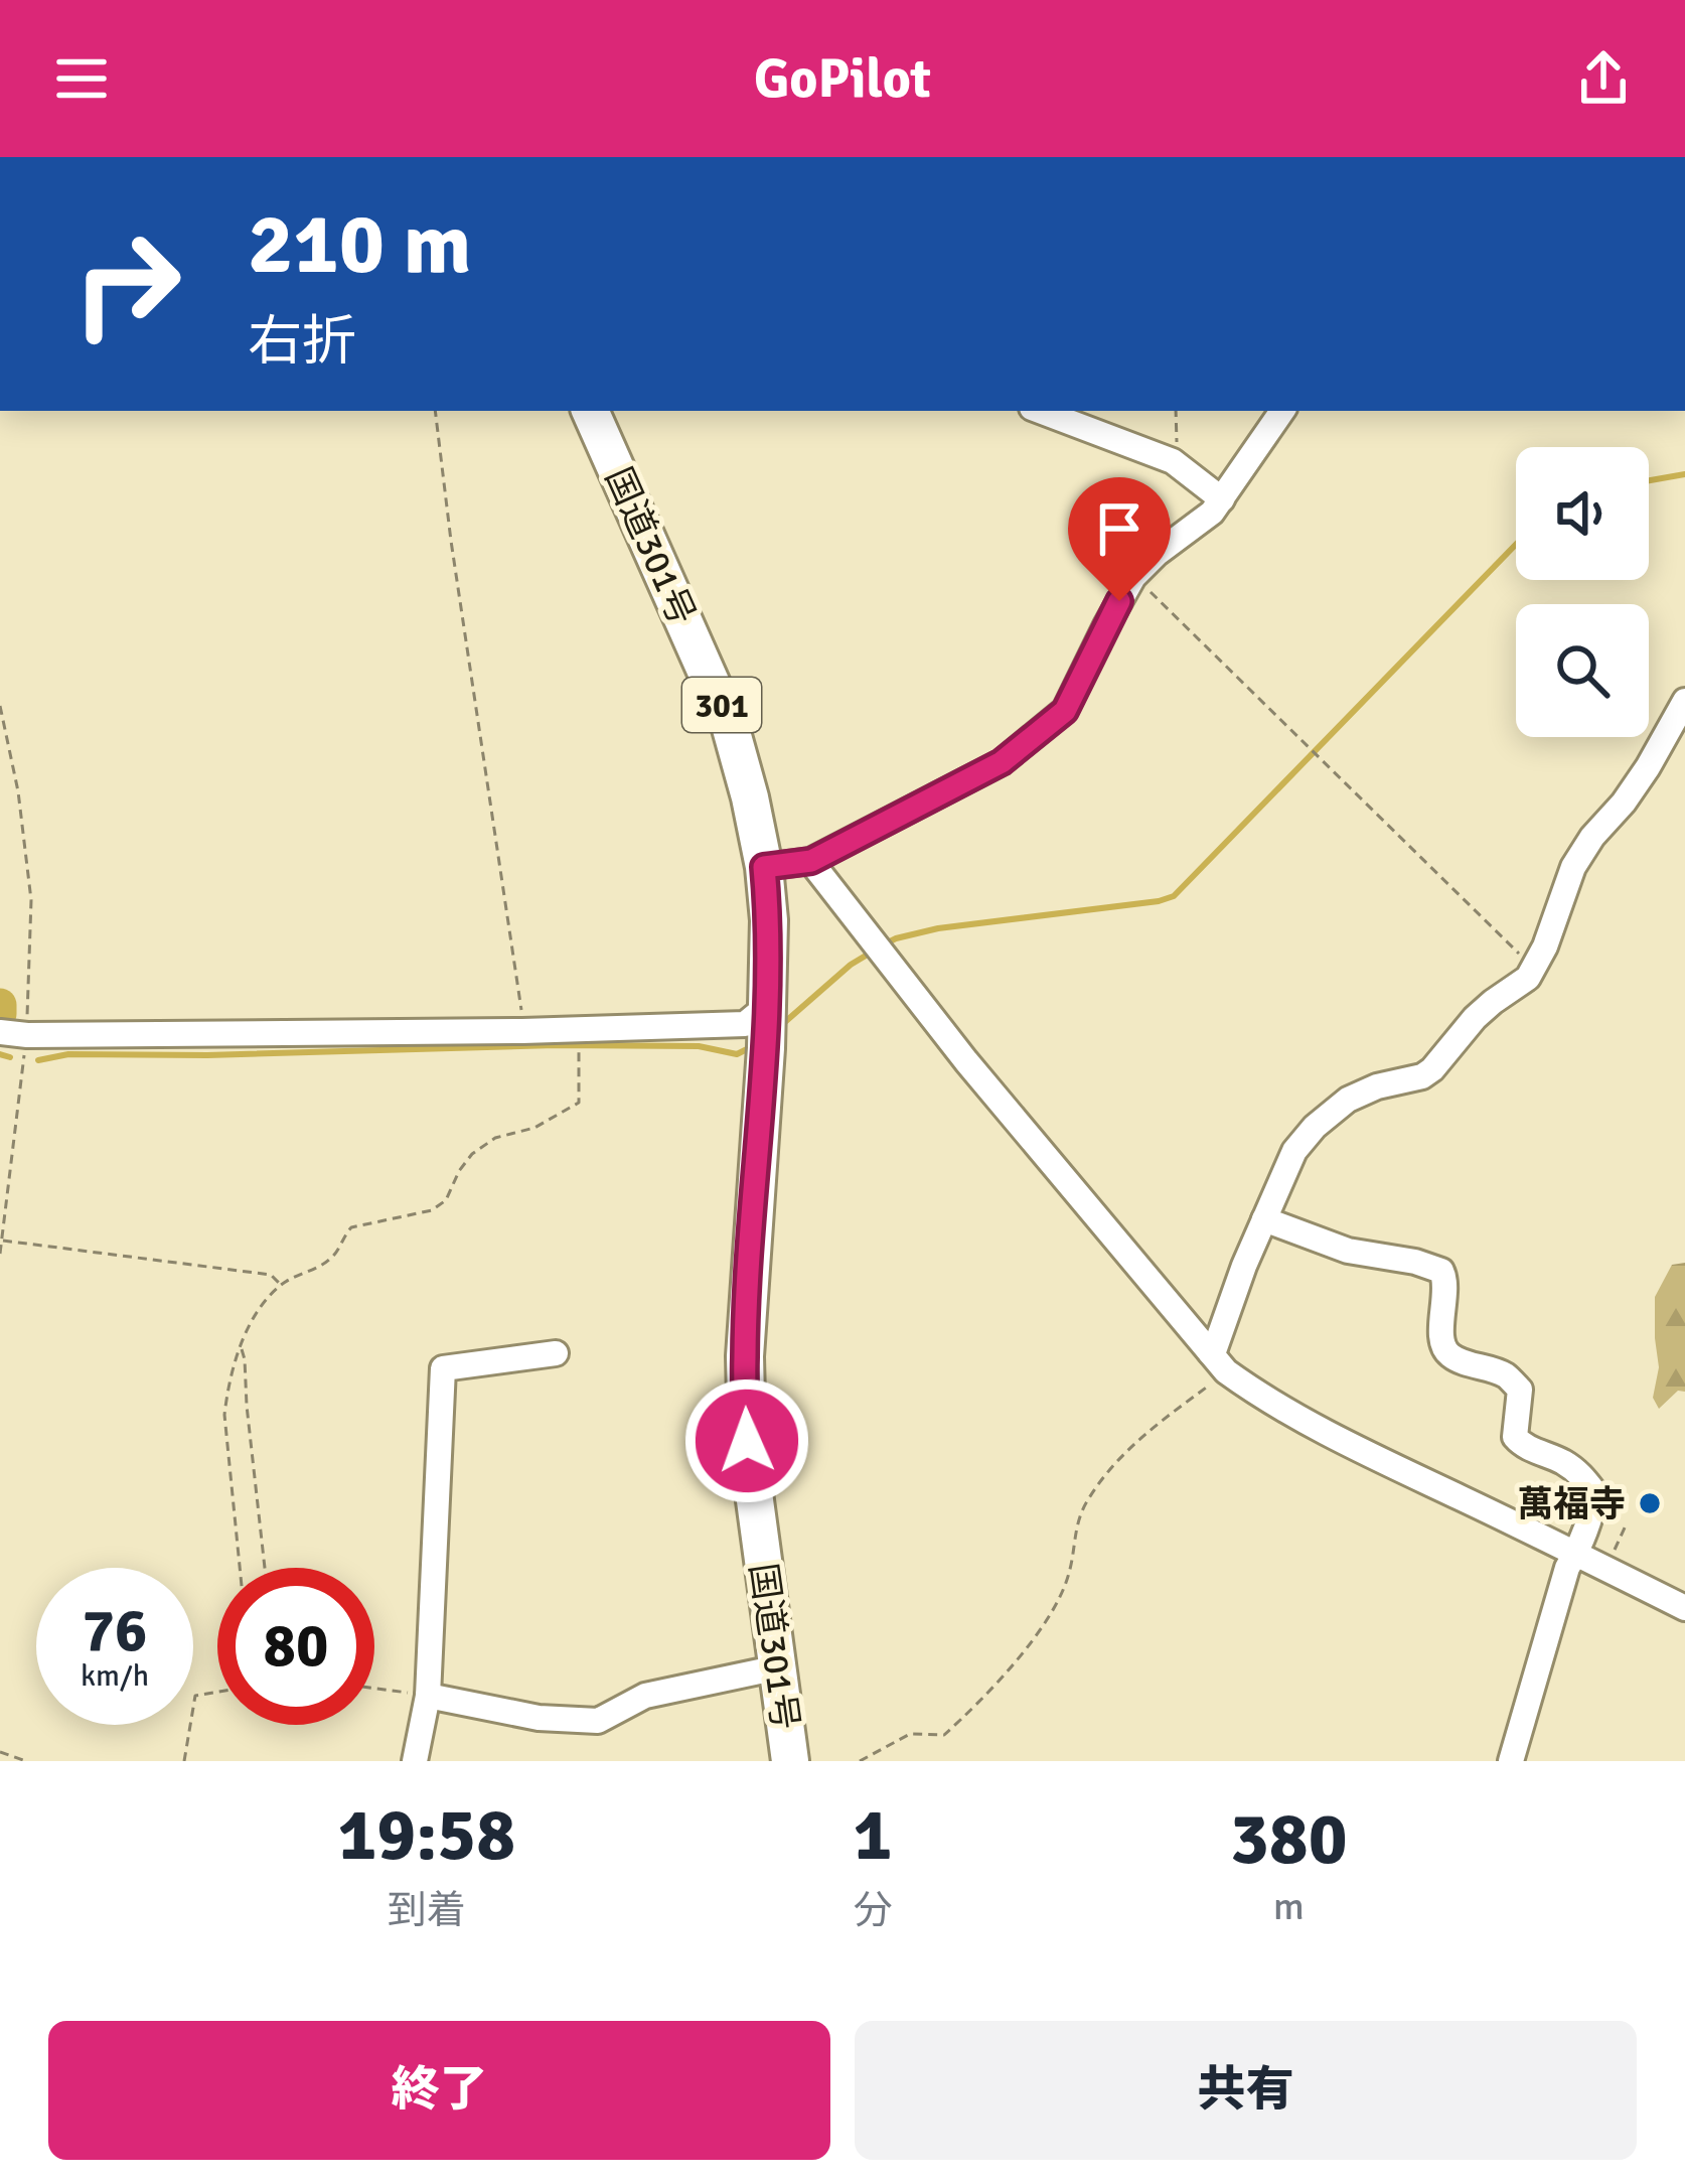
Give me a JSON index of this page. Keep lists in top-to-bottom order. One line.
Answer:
{"streets":{"highway":["国道301号","301"]},"places":["萬福寺"],"page":{"header":"GoPilot","turn":["210 m","右折"],"speed":"76 km/h","limit":"80","eta":["19:58","到着","1","分","380","m"],"buttons":["終了","共有"]}}
